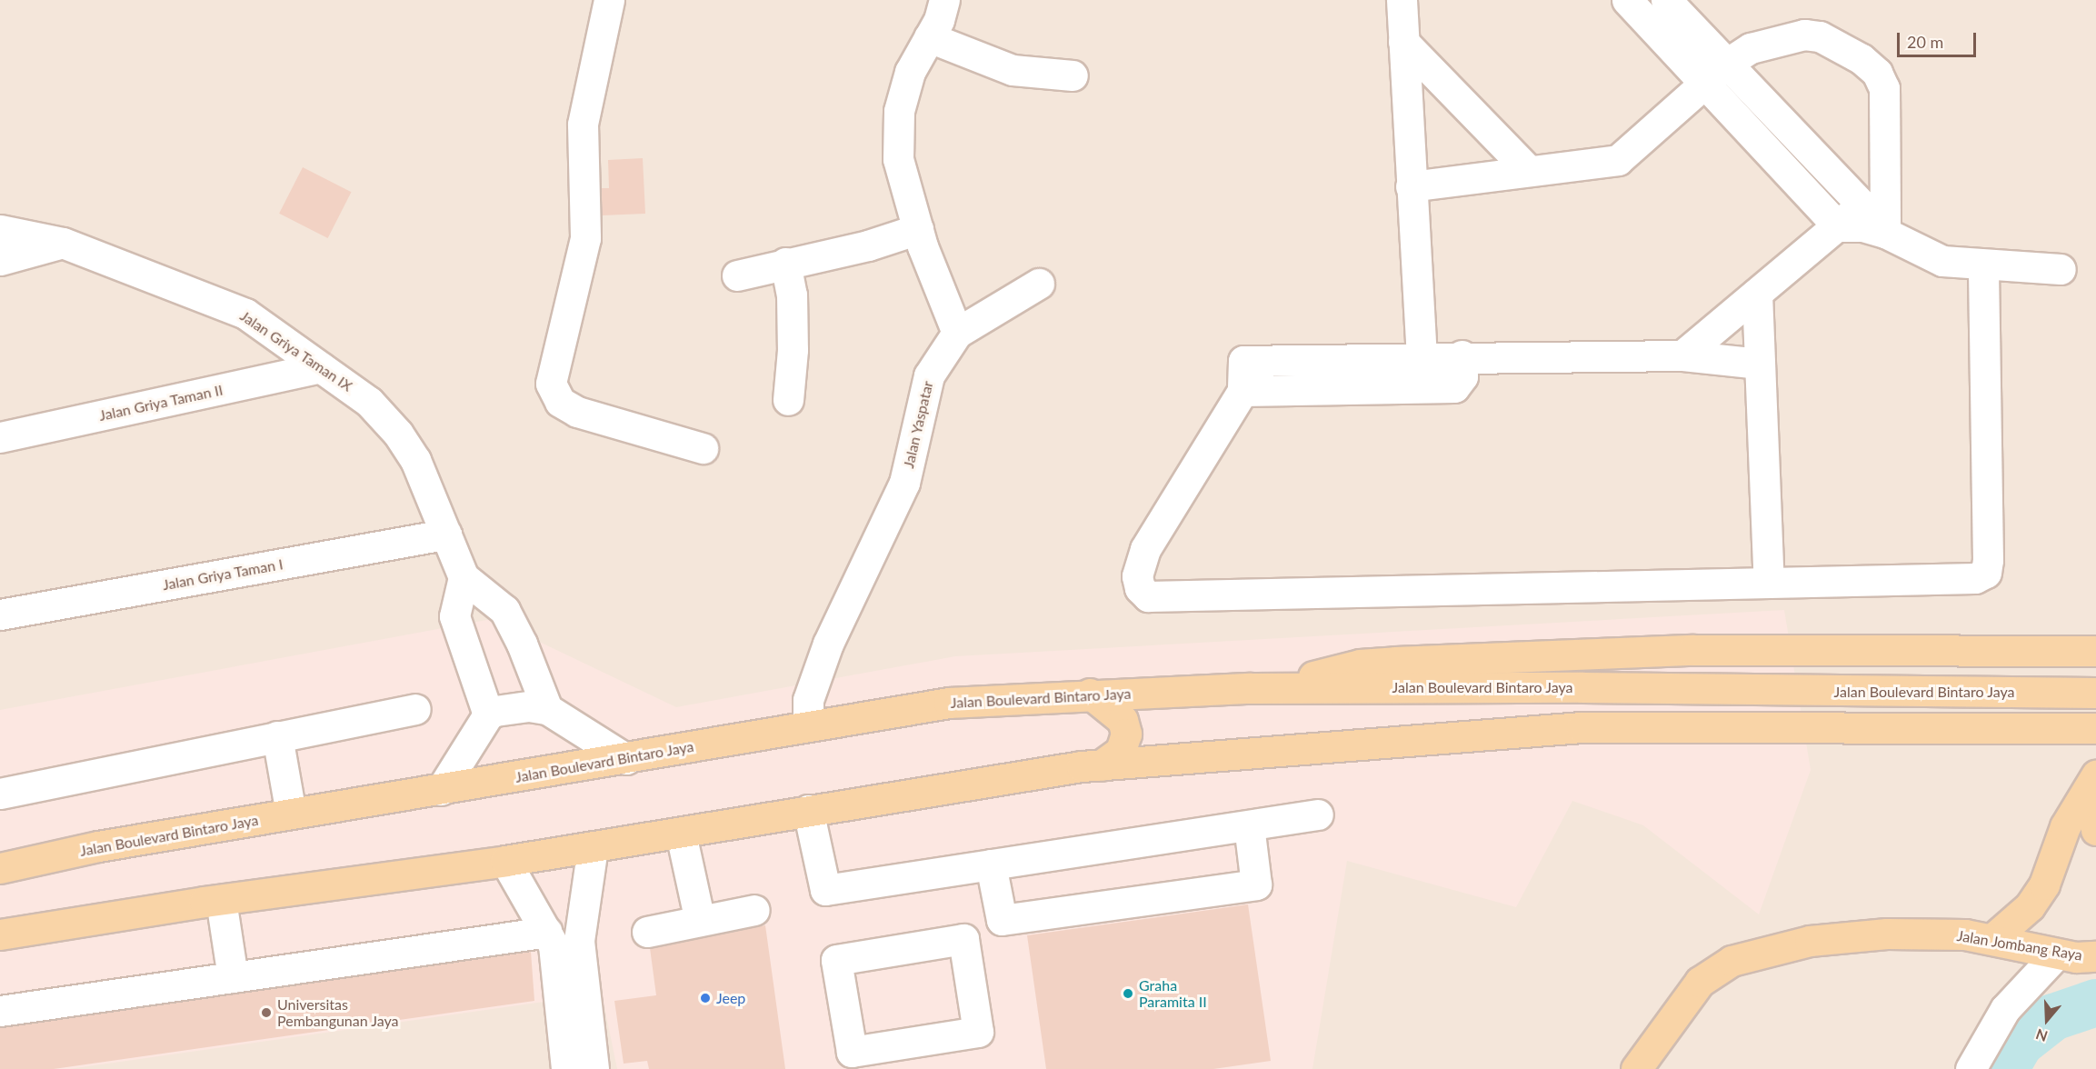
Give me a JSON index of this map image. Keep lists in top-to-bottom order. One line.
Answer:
{"streets":{"main road":["Jalan Boulevard Bintaro Jaya","Jalan Jombang Raya"],"street":["Jalan Griya Taman IX","Jalan Griya Taman II","Jalan Yaspatar","Jalan Griya Taman I"]},"crossings":[["Jalan Griya Taman IX","Jalan Griya Taman II"],["Jalan Griya Taman IX","Jalan Griya Taman I"],["Jalan Yaspatar","Jalan Boulevard Bintaro Jaya"]],"places":["Graha Paramita II","Jeep","Universitas Pembangunan Jaya"],"scale_bar":"20 m","north":"bottom"}
